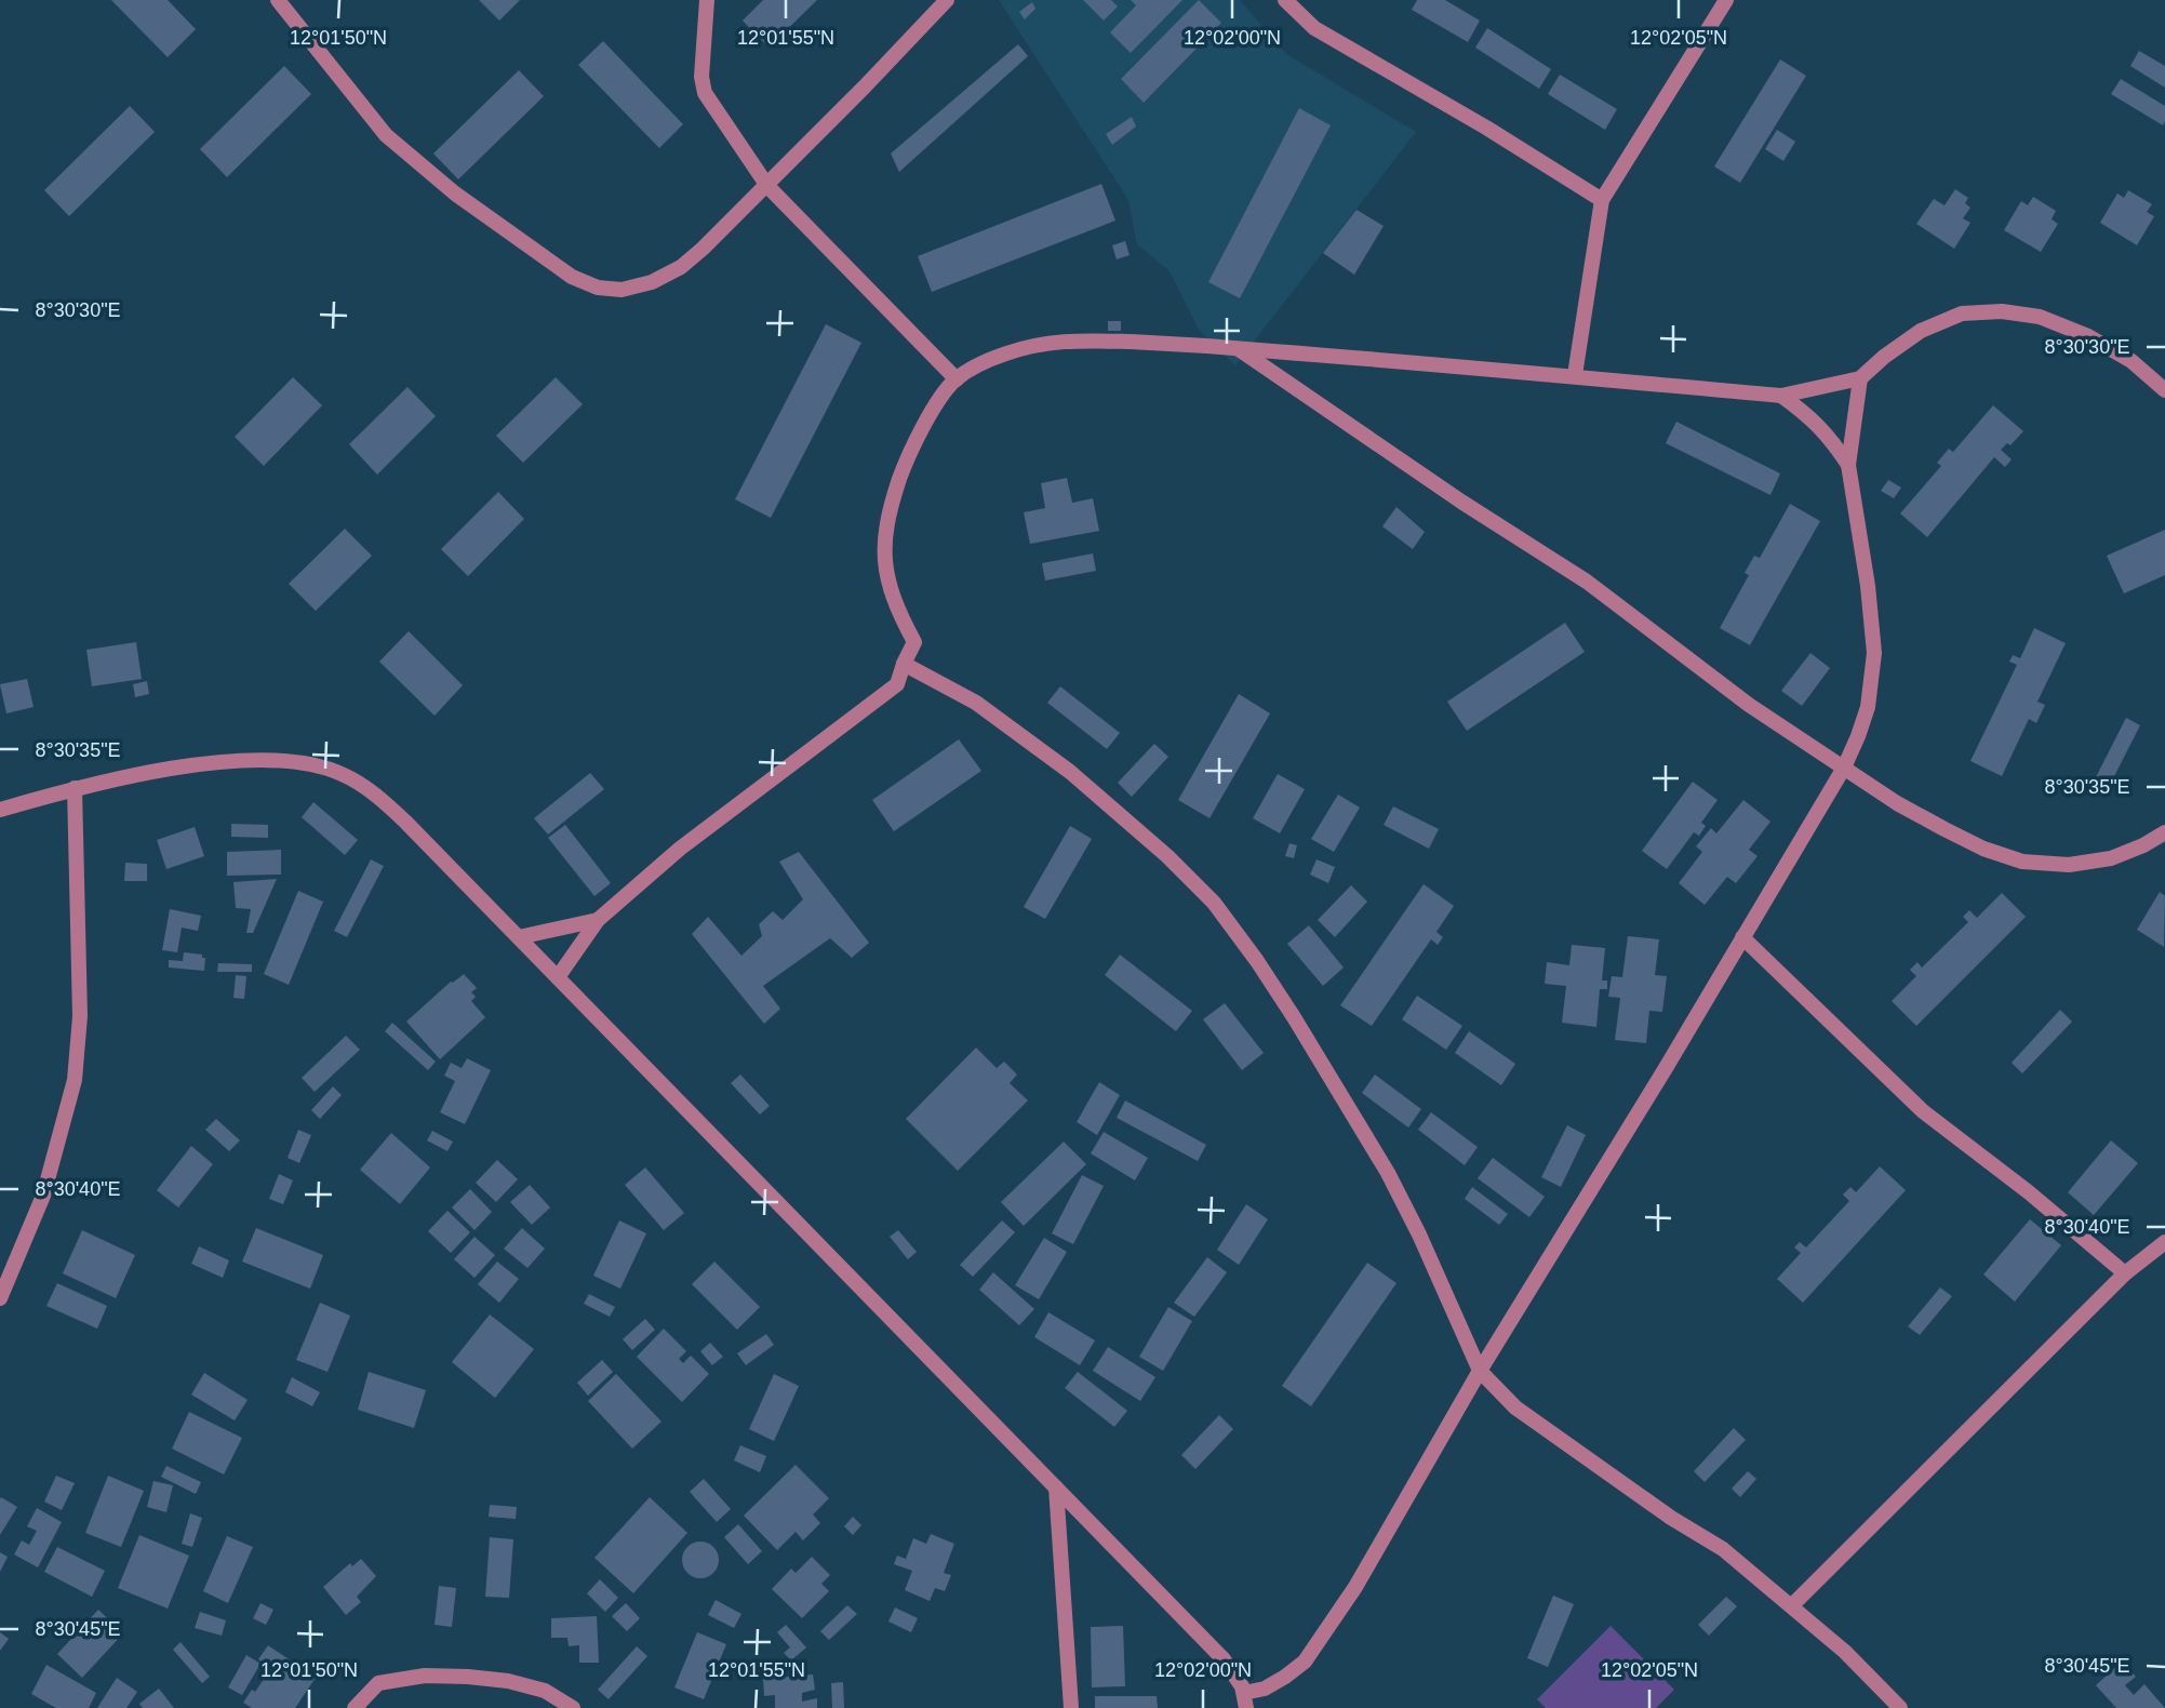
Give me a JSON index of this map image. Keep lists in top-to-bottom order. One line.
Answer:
{"coordinates":["12°01'50\"N","12°01'55\"N","12°02'00\"N","12°02'05\"N","8°30'30\"E","8°30'35\"E","8°30'40\"E","8°30'45\"E"]}
